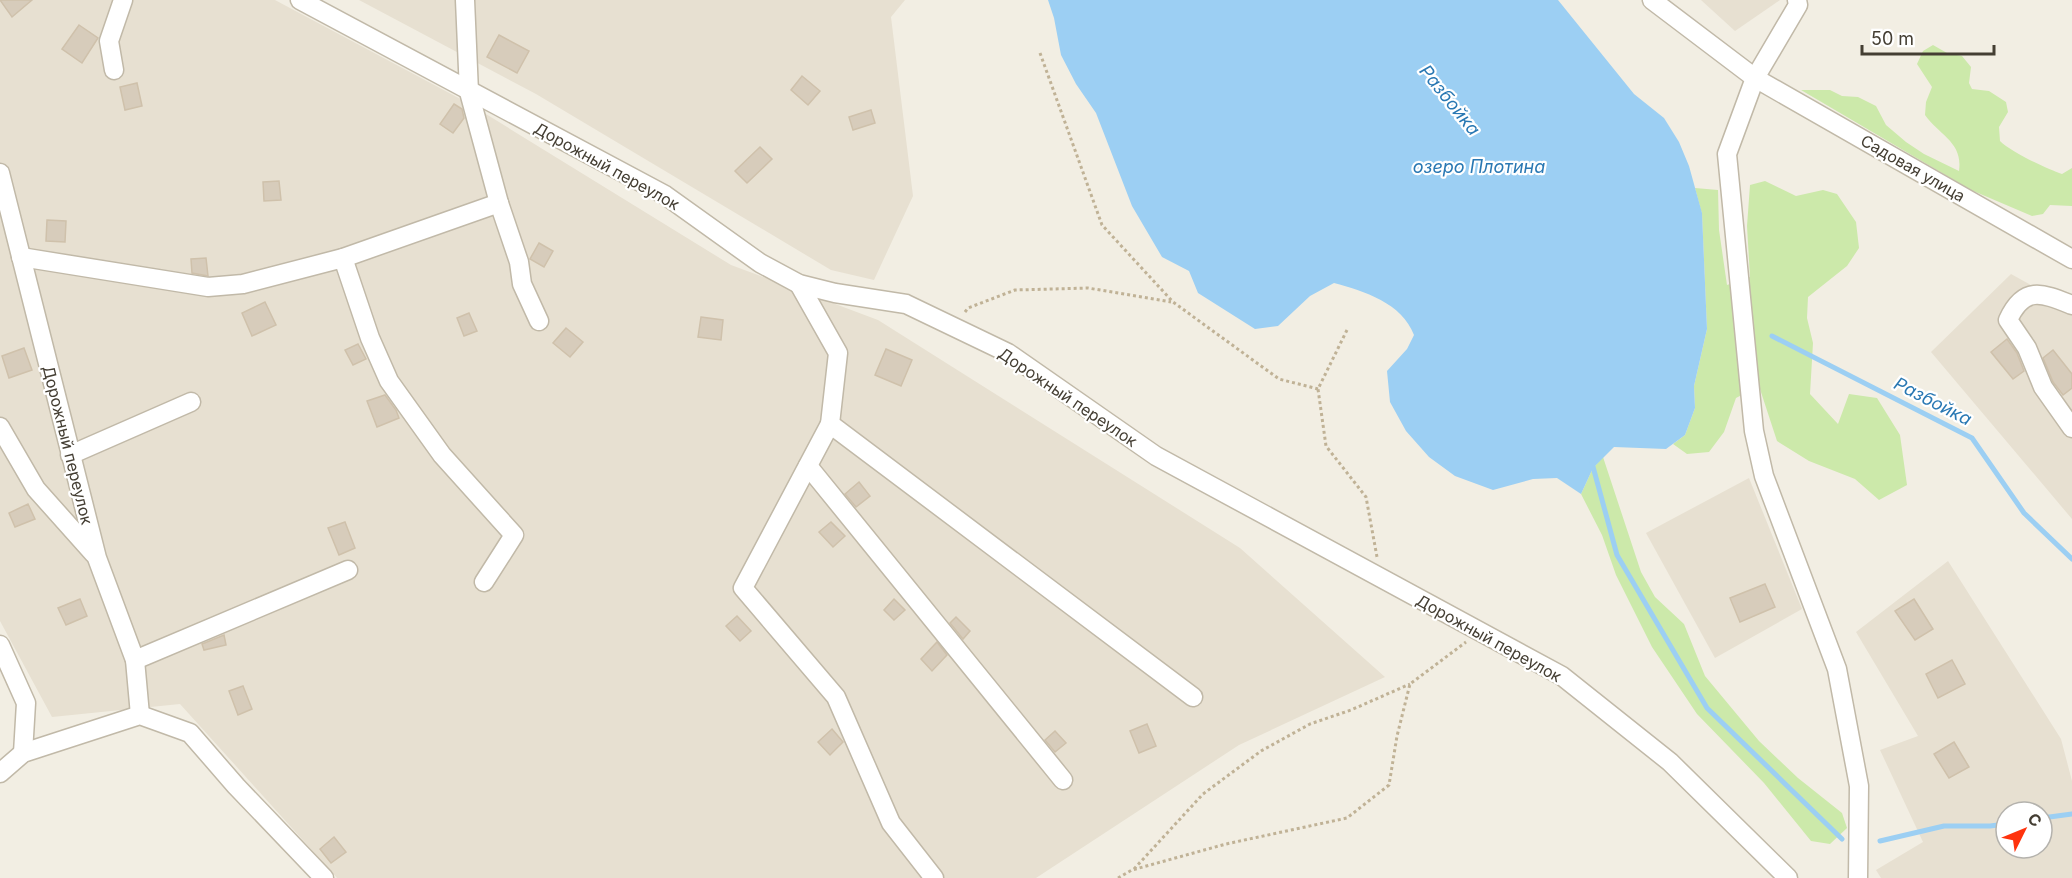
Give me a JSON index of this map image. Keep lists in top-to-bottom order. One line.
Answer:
{"streets":{"street":["Дорожный переулок","Садовая улица"]},"water":["Разбойка","озеро Плотина"],"scale_bar":"50 m","north":"top right"}
